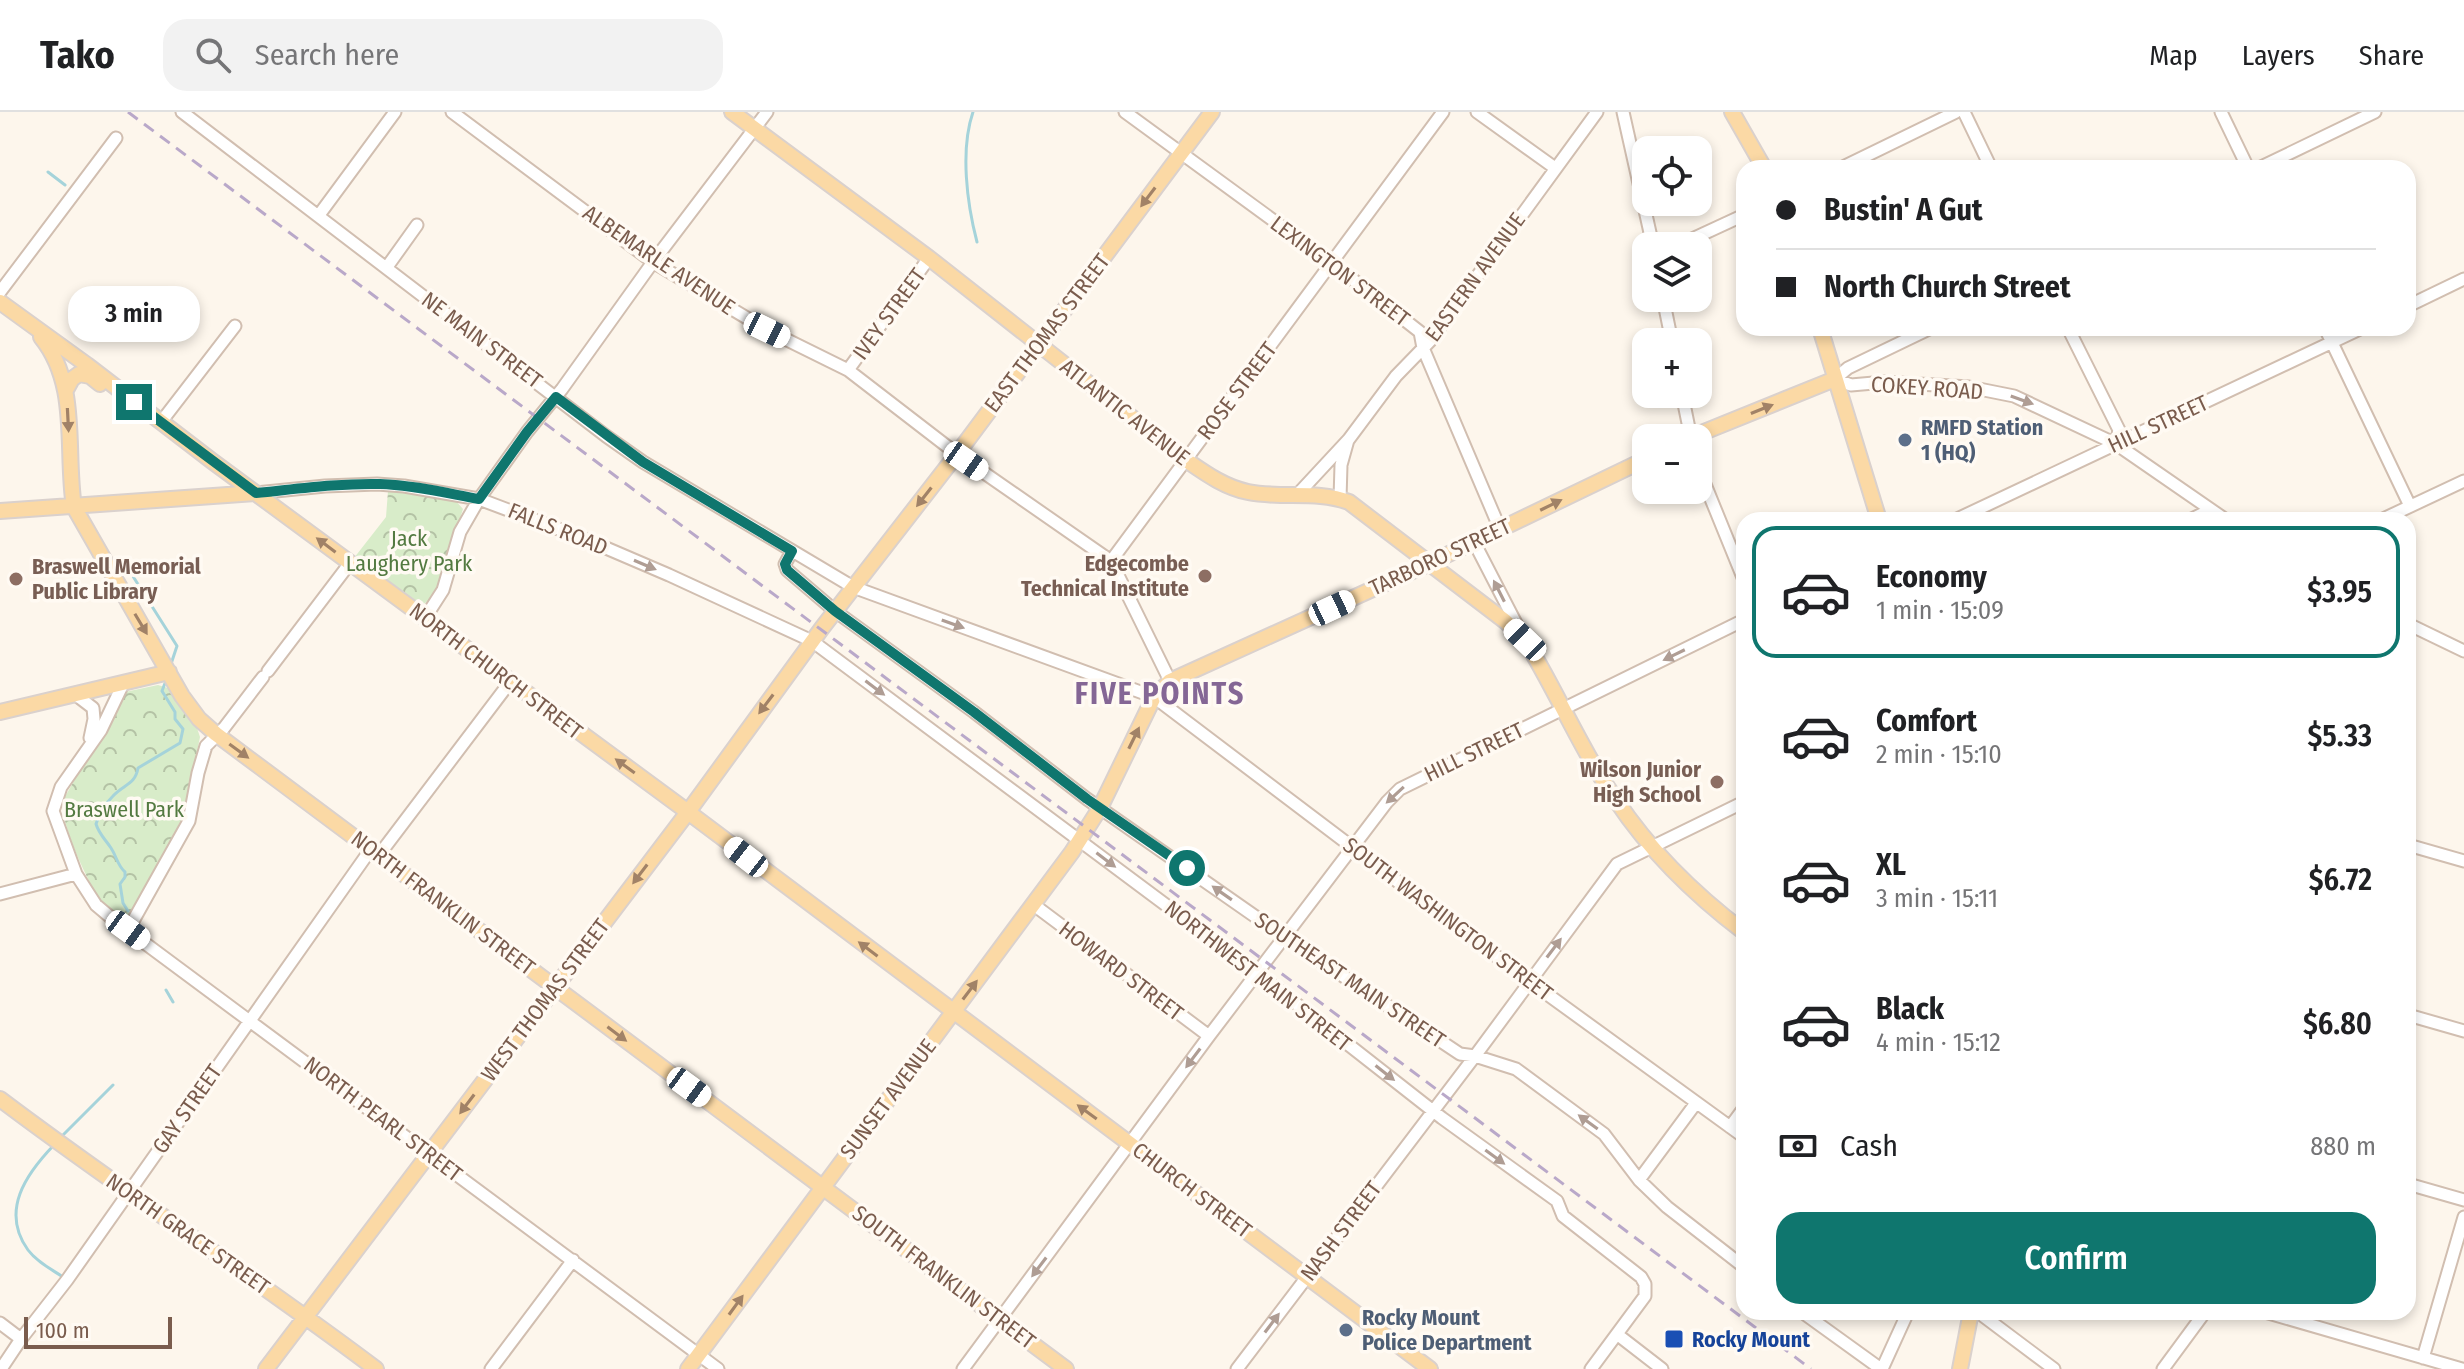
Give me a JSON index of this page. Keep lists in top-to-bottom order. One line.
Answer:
{"streets":{"main road":["EAST THOMAS STREET","ATLANTIC AVENUE","FALLS ROAD","TARBORO STREET","NORTH CHURCH STREET","NORTH FRANKLIN STREET","WEST THOMAS STREET","SUNSET AVENUE","CHURCH STREET","NORTH GRACE STREET","SOUTH FRANKLIN STREET"],"street":["ALBEMARLE AVENUE","LEXINGTON STREET","EASTERN AVENUE","IVEY STREET","NE MAIN STREET","COKEY ROAD","ROSE STREET","HILL STREET","SOUTH WASHINGTON STREET","HOWARD STREET","NORTHWEST MAIN STREET","SOUTHEAST MAIN STREET","GAY STREET","NORTH PEARL STREET","NASH STREET"]},"crossings":[["ALBEMARLE AVENUE","IVEY STREET"],["ALBEMARLE AVENUE","EAST THOMAS STREET"],["ALBEMARLE AVENUE","ROSE STREET"],["LEXINGTON STREET","EASTERN AVENUE"],["LEXINGTON STREET","EAST THOMAS STREET"],["LEXINGTON STREET","ROSE STREET"],["LEXINGTON STREET","TARBORO STREET"],["EASTERN AVENUE","ATLANTIC AVENUE"],["IVEY STREET","ATLANTIC AVENUE"],["EAST THOMAS STREET","NE MAIN STREET"],["EAST THOMAS STREET","ATLANTIC AVENUE"],["EAST THOMAS STREET","SOUTH WASHINGTON STREET"],["EAST THOMAS STREET","SOUTHEAST MAIN STREET"],["EAST THOMAS STREET","WEST THOMAS STREET"],["NE MAIN STREET","SOUTH WASHINGTON STREET"],["NE MAIN STREET","SOUTHEAST MAIN STREET"],["COKEY ROAD","HILL STREET"],["ROSE STREET","ATLANTIC AVENUE"],["ATLANTIC AVENUE","HILL STREET"],["ATLANTIC AVENUE","TARBORO STREET"],["ATLANTIC AVENUE","NASH STREET"],["HILL STREET","SOUTH WASHINGTON STREET"],["HILL STREET","HOWARD STREET"],["HILL STREET","NORTHWEST MAIN STREET"],["HILL STREET","SOUTHEAST MAIN STREET"],["HILL STREET","CHURCH STREET"],["HILL STREET","SOUTH FRANKLIN STREET"],["FALLS ROAD","NORTH CHURCH STREET"],["FALLS ROAD","NORTH FRANKLIN STREET"],["FALLS ROAD","NORTHWEST MAIN STREET"],["FALLS ROAD","WEST THOMAS STREET"],["TARBORO STREET","SOUTH WASHINGTON STREET"],["TARBORO STREET","NORTHWEST MAIN STREET"],["TARBORO STREET","SOUTHEAST MAIN STREET"],["TARBORO STREET","SUNSET AVENUE"],["NORTH CHURCH STREET","WEST THOMAS STREET"],["NORTH CHURCH STREET","SUNSET AVENUE"],["NORTH CHURCH STREET","GAY STREET"],["NORTH CHURCH STREET","CHURCH STREET"],["NORTH FRANKLIN STREET","WEST THOMAS STREET"],["NORTH FRANKLIN STREET","SUNSET AVENUE"],["NORTH FRANKLIN STREET","GAY STREET"],["NORTH FRANKLIN STREET","SOUTH FRANKLIN STREET"],["SOUTH WASHINGTON STREET","NASH STREET"],["HOWARD STREET","SUNSET AVENUE"],["NORTHWEST MAIN STREET","WEST THOMAS STREET"],["NORTHWEST MAIN STREET","SUNSET AVENUE"],["NORTHWEST MAIN STREET","NASH STREET"],["SOUTHEAST MAIN STREET","NASH STREET"],["WEST THOMAS STREET","NORTH PEARL STREET"],["WEST THOMAS STREET","NORTH GRACE STREET"],["SUNSET AVENUE","NORTH PEARL STREET"],["SUNSET AVENUE","CHURCH STREET"],["SUNSET AVENUE","SOUTH FRANKLIN STREET"],["GAY STREET","NORTH PEARL STREET"],["GAY STREET","NORTH GRACE STREET"],["CHURCH STREET","NASH STREET"]],"one_way":["EAST THOMAS STREET","COKEY ROAD","HILL STREET","FALLS ROAD","TARBORO STREET","NORTH CHURCH STREET","NORTH FRANKLIN STREET","NORTHWEST MAIN STREET","SOUTHEAST MAIN STREET","WEST THOMAS STREET","SUNSET AVENUE","CHURCH STREET","NASH STREET"],"districts":["FIVE POINTS"],"parks":["Jack Laughery Park","Braswell Park"],"places":{"other":["RMFD Station 1 (HQ)","Edgecombe Technical Institute","Braswell Memorial Public Library","Wilson Junior High School","Rocky Mount Police Department"],"transit":["Rocky Mount"]},"scale_bar":"100 m","page":{"header":"Tako","search":"Search here","nav":["Map","Layers","Share"],"map_buttons":["+","−"],"banner":["Bustin' A Gut","North Church Street"],"bubble":"3 min","list":[{"name":"Economy","note":"1 min · 15:09","value":"$3.95"},{"name":"Comfort","note":"2 min · 15:10","value":"$5.33"},{"name":"XL","note":"3 min · 15:11","value":"$6.72"},{"name":"Black","note":"4 min · 15:12","value":"$6.80"}],"pay":["Cash","880 m"],"buttons":"Confirm","scale":"100 m"}}
